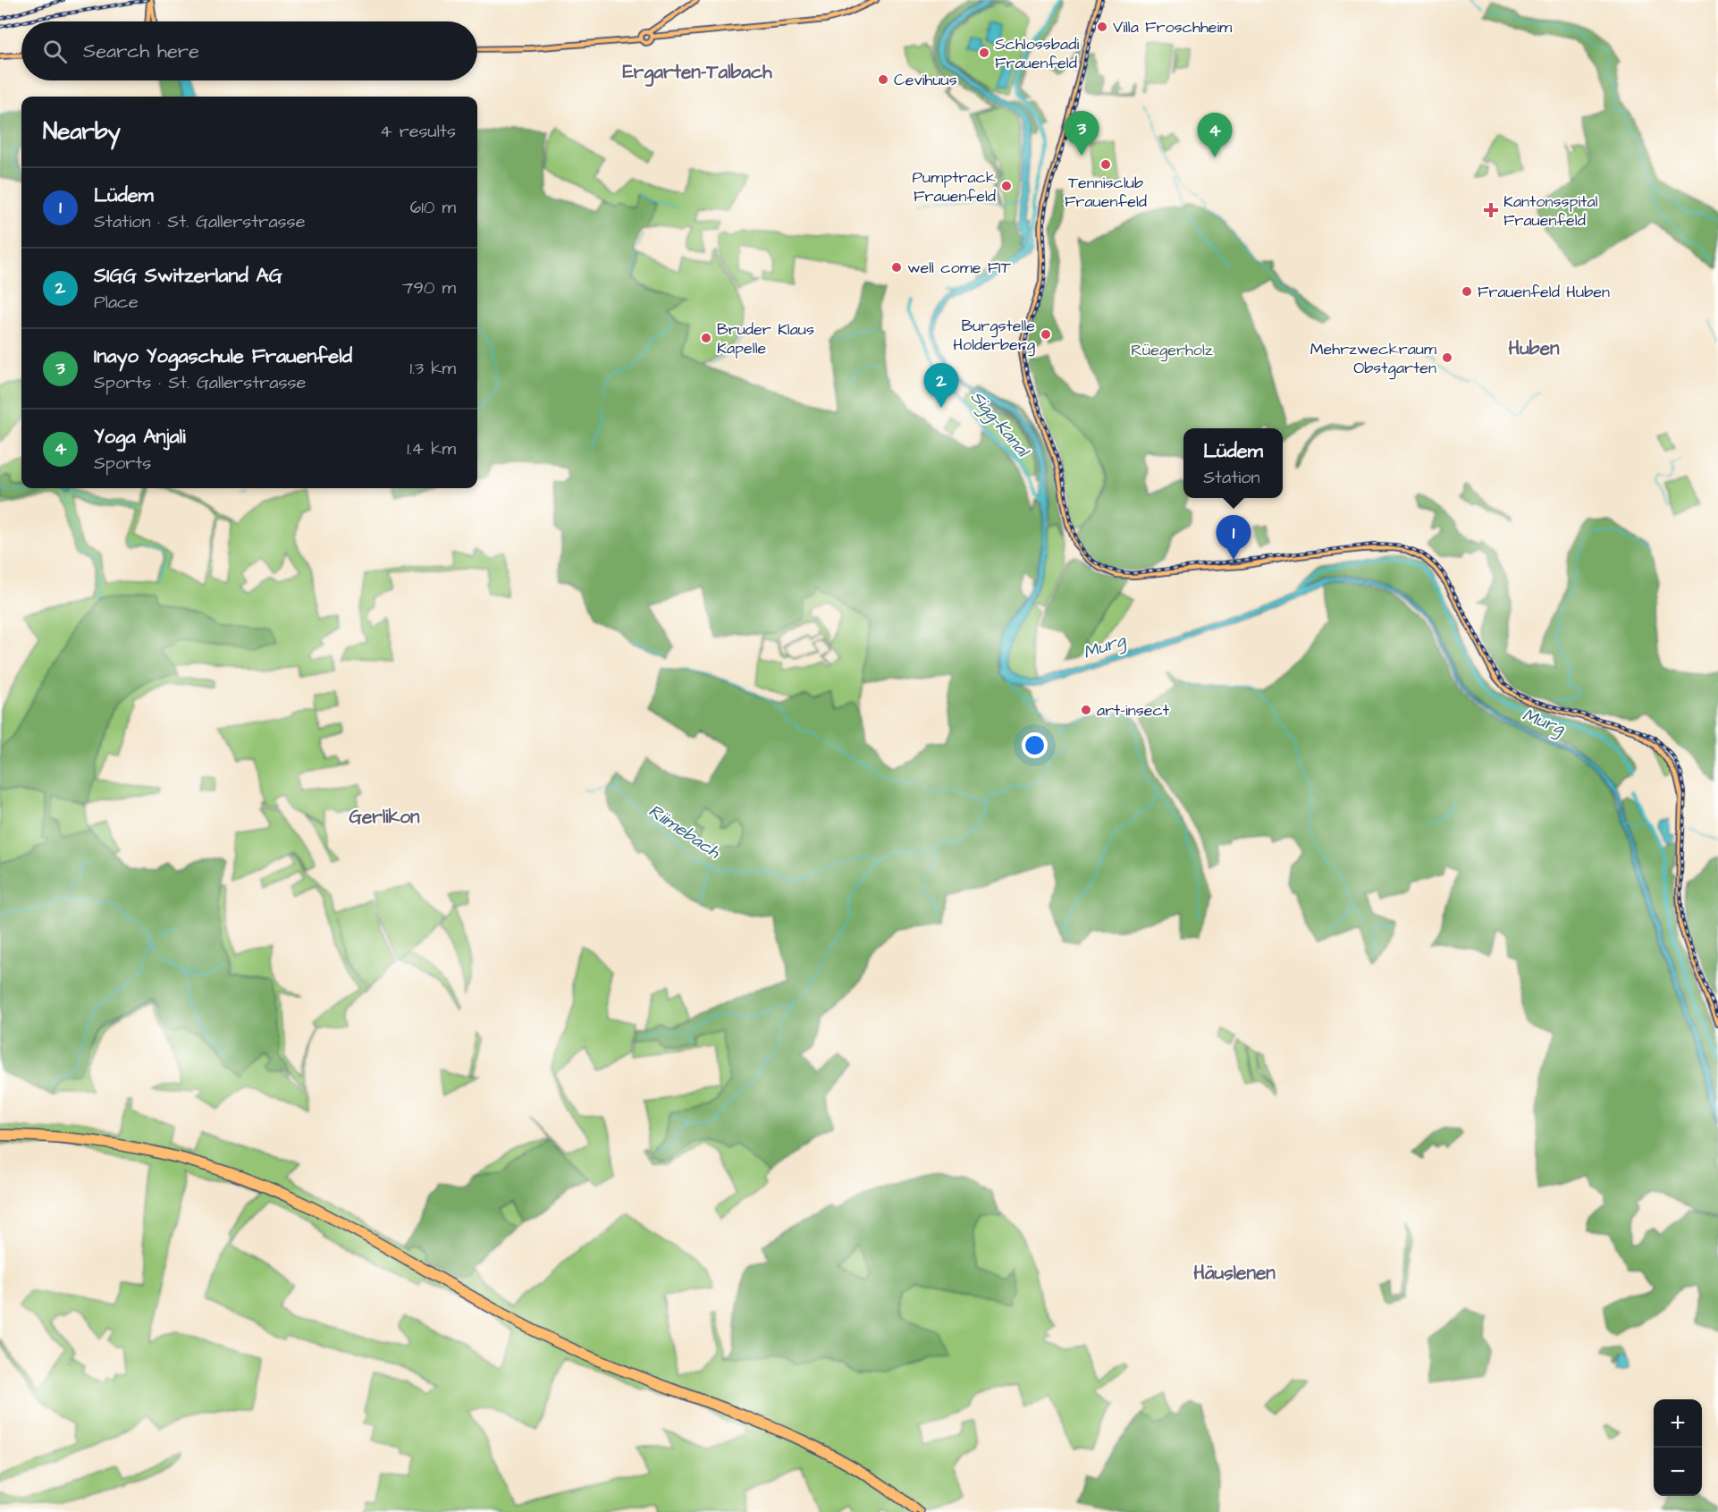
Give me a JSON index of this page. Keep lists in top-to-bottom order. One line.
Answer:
{"districts":["Ergarten-Talbach","Huben","Gerlikon","Häuslenen"],"water":["Sigg-Kanal","Murg","Riimebach"],"parks":["Rüegerholz"],"places":{"other":["Villa Froschheim","Schlossbadi Frauenfeld","Cevihuus","Tennisclub Frauenfeld","Pumptrack Frauenfeld","well come FIT","Frauenfeld Huben","Burgstelle Holderberg","Bruder Klaus Kapelle","Mehrzweckraum Obstgarten","art-insect"],"health":["Kantonsspital Frauenfeld"]},"page":{"search":"Search here","heading":["Nearby","4 results"],"pins":["3","4","2","1"],"list":[{"mark":"1","name":"Lüdem","note":"Station · St. Gallerstrasse","value":"610 m"},{"mark":"2","name":"SIGG Switzerland AG","note":"Place","value":"790 m"},{"mark":"3","name":"Inayo Yogaschule Frauenfeld","note":"Sports · St. Gallerstrasse","value":"1.3 km"},{"mark":"4","name":"Yoga Anjali","note":"Sports","value":"1.4 km"}],"popup":["Lüdem","Station"],"map_buttons":["+","−"]}}
